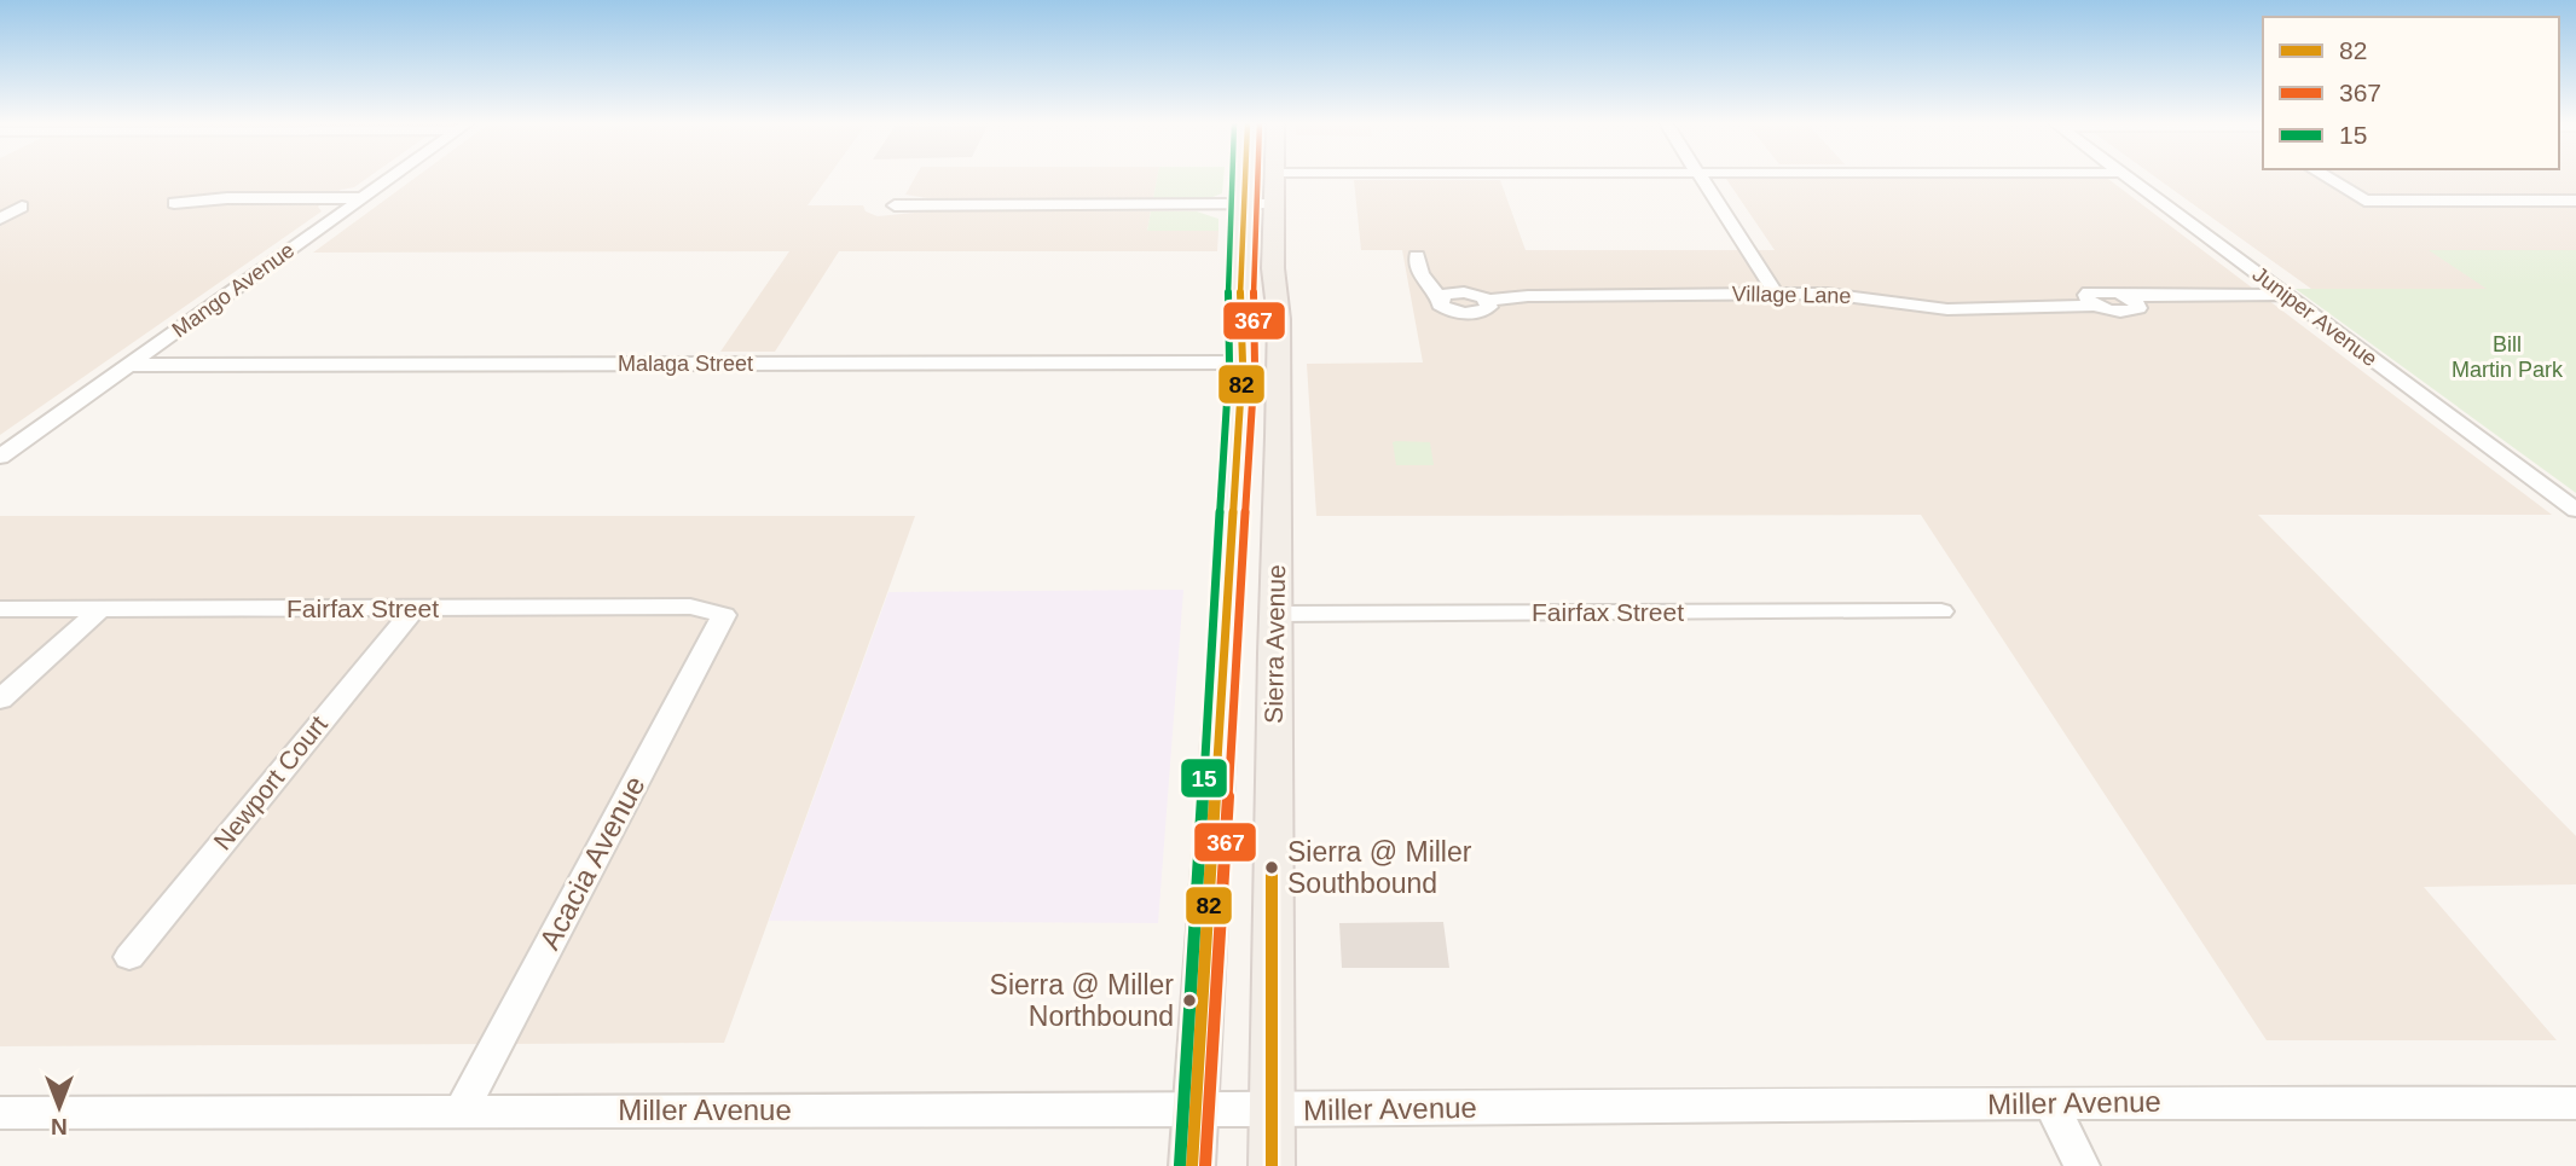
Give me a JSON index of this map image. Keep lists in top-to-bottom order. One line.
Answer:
{"streets":{"main road":["Sierra Avenue"],"street":["Mango Avenue","Village Lane","Juniper Avenue","Malaga Street","Fairfax Street","Newport Court","Acacia Avenue","Miller Avenue"]},"crossings":[["Mango Avenue","Malaga Street"],["Village Lane","Juniper Avenue"],["Malaga Street","Sierra Avenue"],["Fairfax Street","Sierra Avenue"],["Fairfax Street","Newport Court"],["Fairfax Street","Acacia Avenue"],["Sierra Avenue","Miller Avenue"],["Acacia Avenue","Miller Avenue"]],"parks":["Bill Martin Park"],"places":["Sierra @ Miller Southbound","Sierra @ Miller Northbound"],"lines":["transit line 82","transit line 367","transit line 15"],"legend":["82","367","15"],"north":"bottom"}
